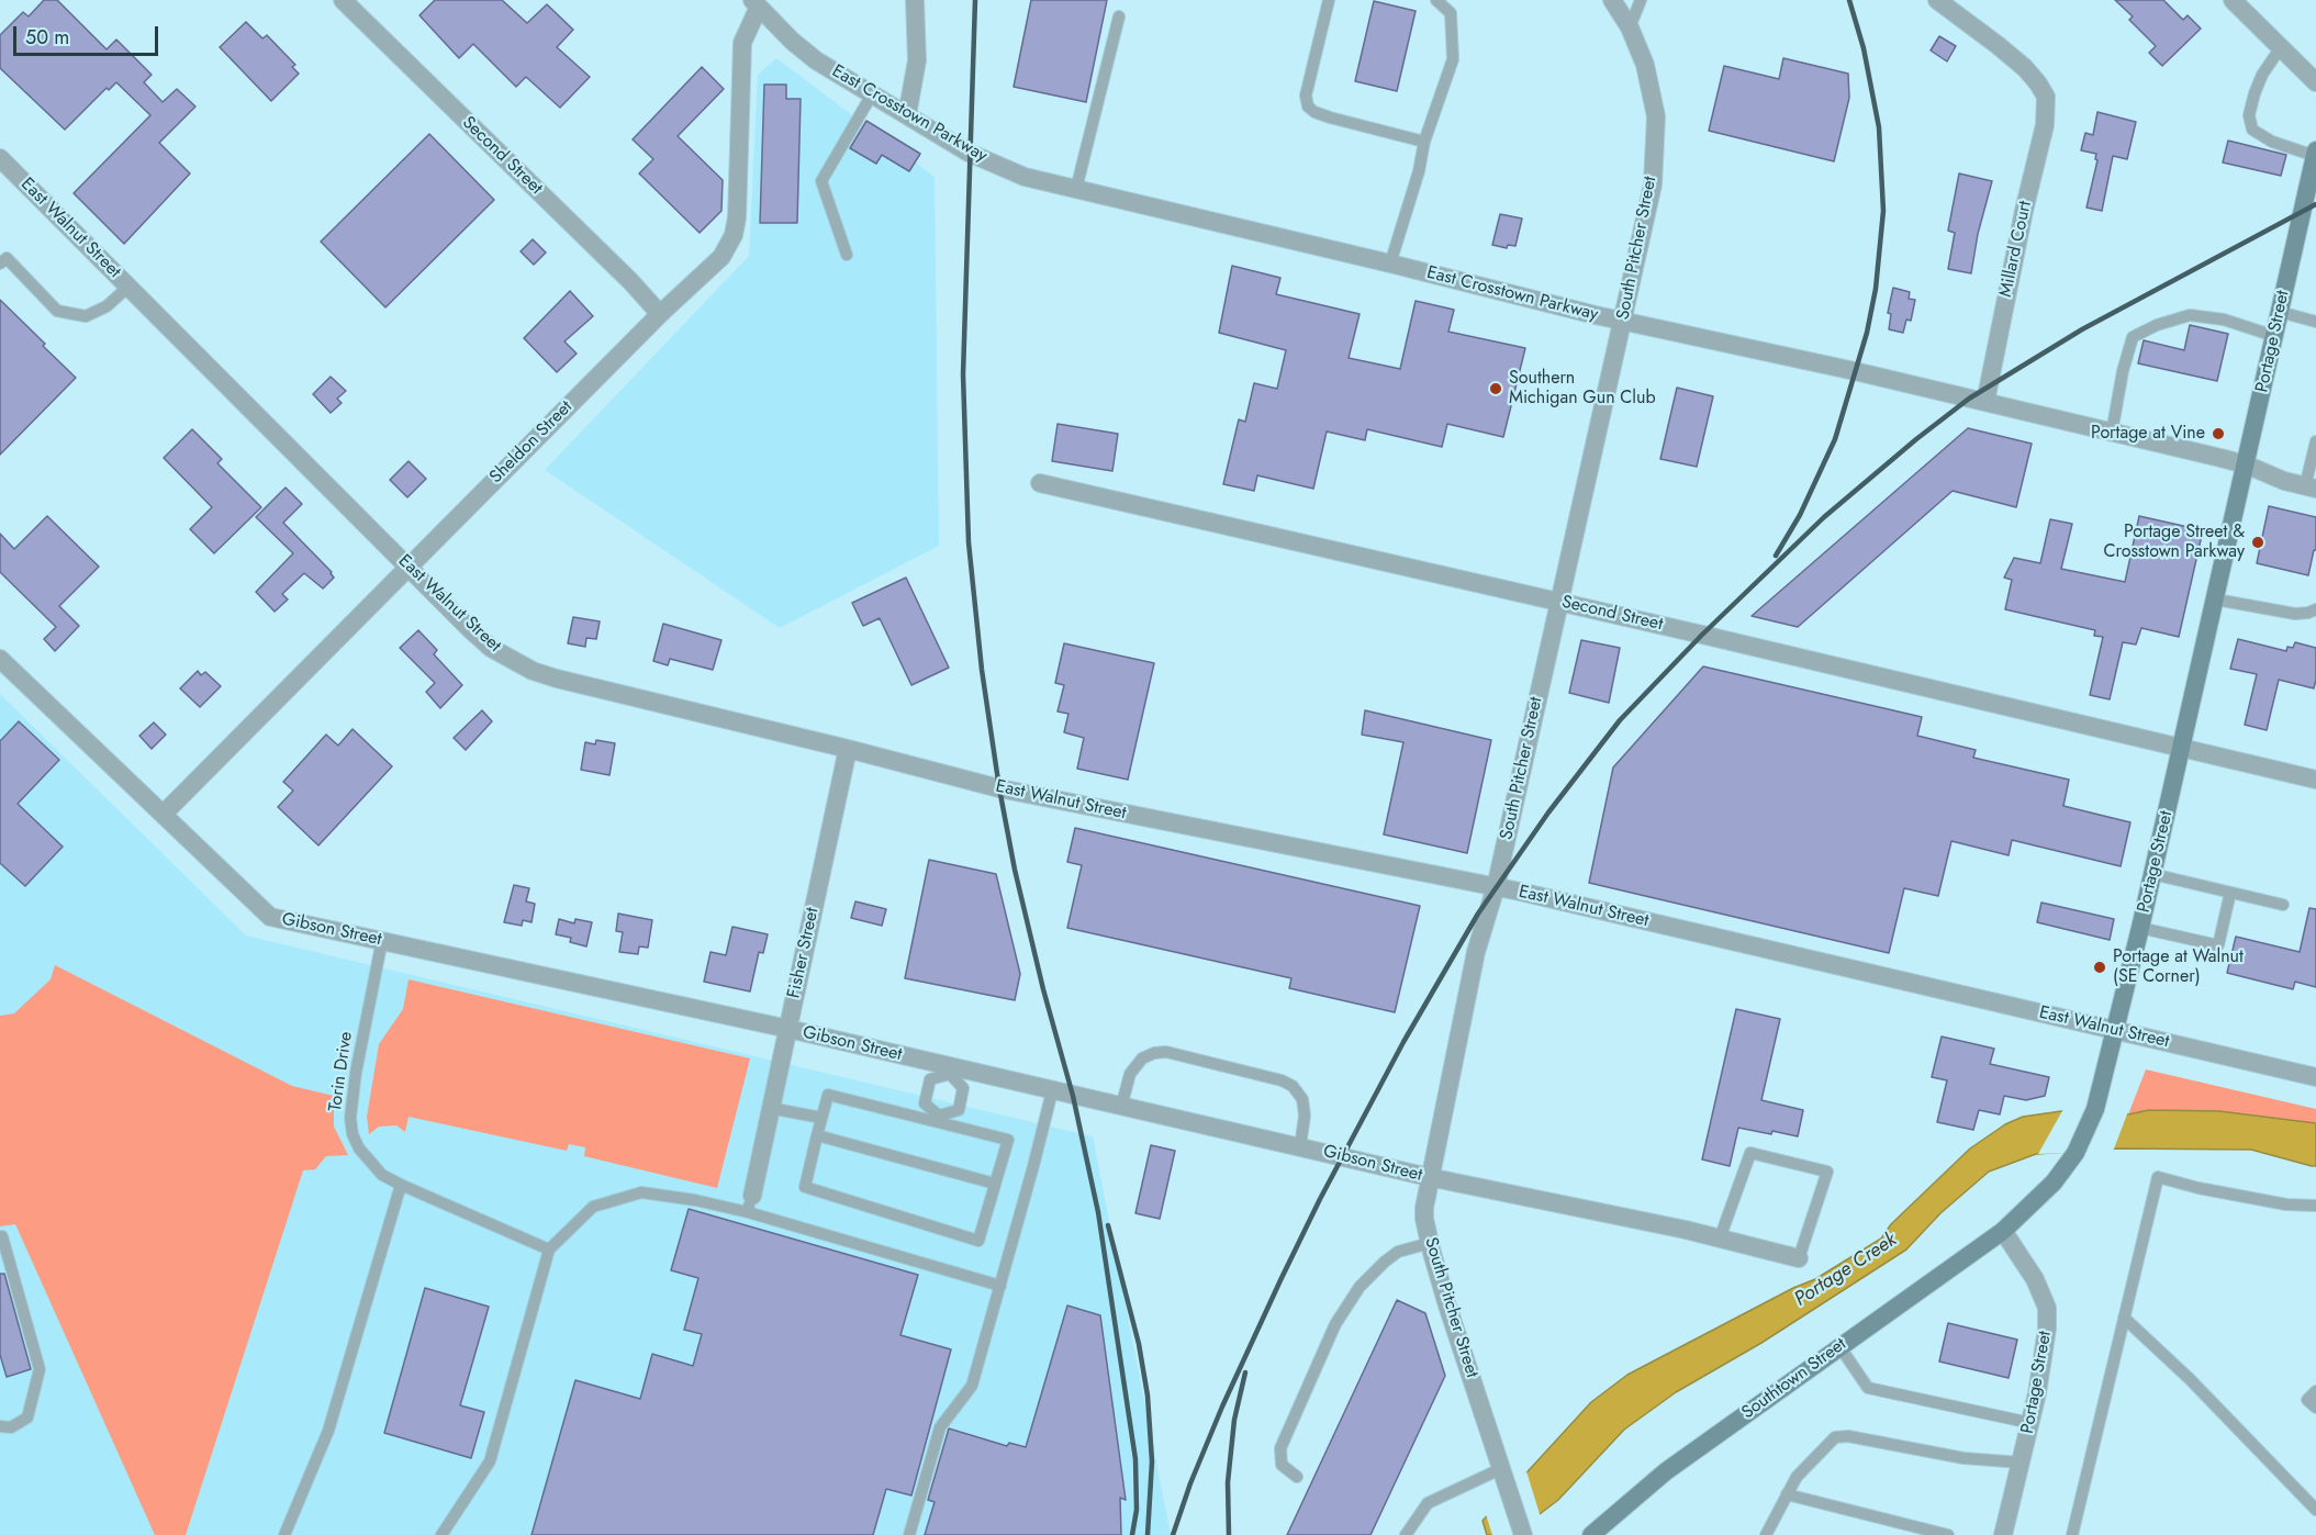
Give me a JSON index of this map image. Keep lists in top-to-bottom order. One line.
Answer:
{"streets":{"main road":["Portage Street","Southtown Street"],"street":["East Crosstown Parkway","Second Street","East Walnut Street","South Pitcher Street","Millard Court","Sheldon Street","Gibson Street","Fisher Street"],"lane":["Torin Drive"]},"crossings":[["East Crosstown Parkway","South Pitcher Street"],["East Crosstown Parkway","Millard Court"],["East Crosstown Parkway","Portage Street"],["East Crosstown Parkway","Sheldon Street"],["Second Street","South Pitcher Street"],["Second Street","Portage Street"],["Second Street","Sheldon Street"],["East Walnut Street","South Pitcher Street"],["East Walnut Street","Portage Street"],["East Walnut Street","Sheldon Street"],["East Walnut Street","Fisher Street"],["South Pitcher Street","Gibson Street"],["Portage Street","Southtown Street"],["Sheldon Street","Gibson Street"],["Gibson Street","Fisher Street"],["Gibson Street","Torin Drive"]],"water":["Portage Creek"],"places":["Southern Michigan Gun Club","Portage at Vine","Portage Street & Crosstown Parkway","Portage at Walnut (SE Corner)"],"scale_bar":"50 m"}
